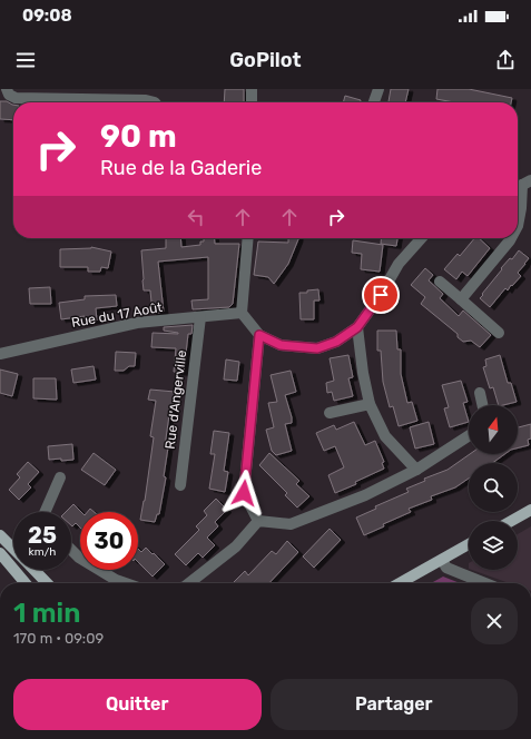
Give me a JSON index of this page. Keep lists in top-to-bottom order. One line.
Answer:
{"streets":{"street":["Rue du 17 Août","Rue d'Angerville"]},"crossings":[["Rue du 17 Août","Rue d'Angerville"]],"north":"top","page":{"status":"09:08","header":"GoPilot","turn":["90 m","Rue de la Gaderie"],"speed":"25 km/h","limit":"30","heading":["1 min","170 m · 09:09"],"buttons":["Quitter","Partager"]}}
